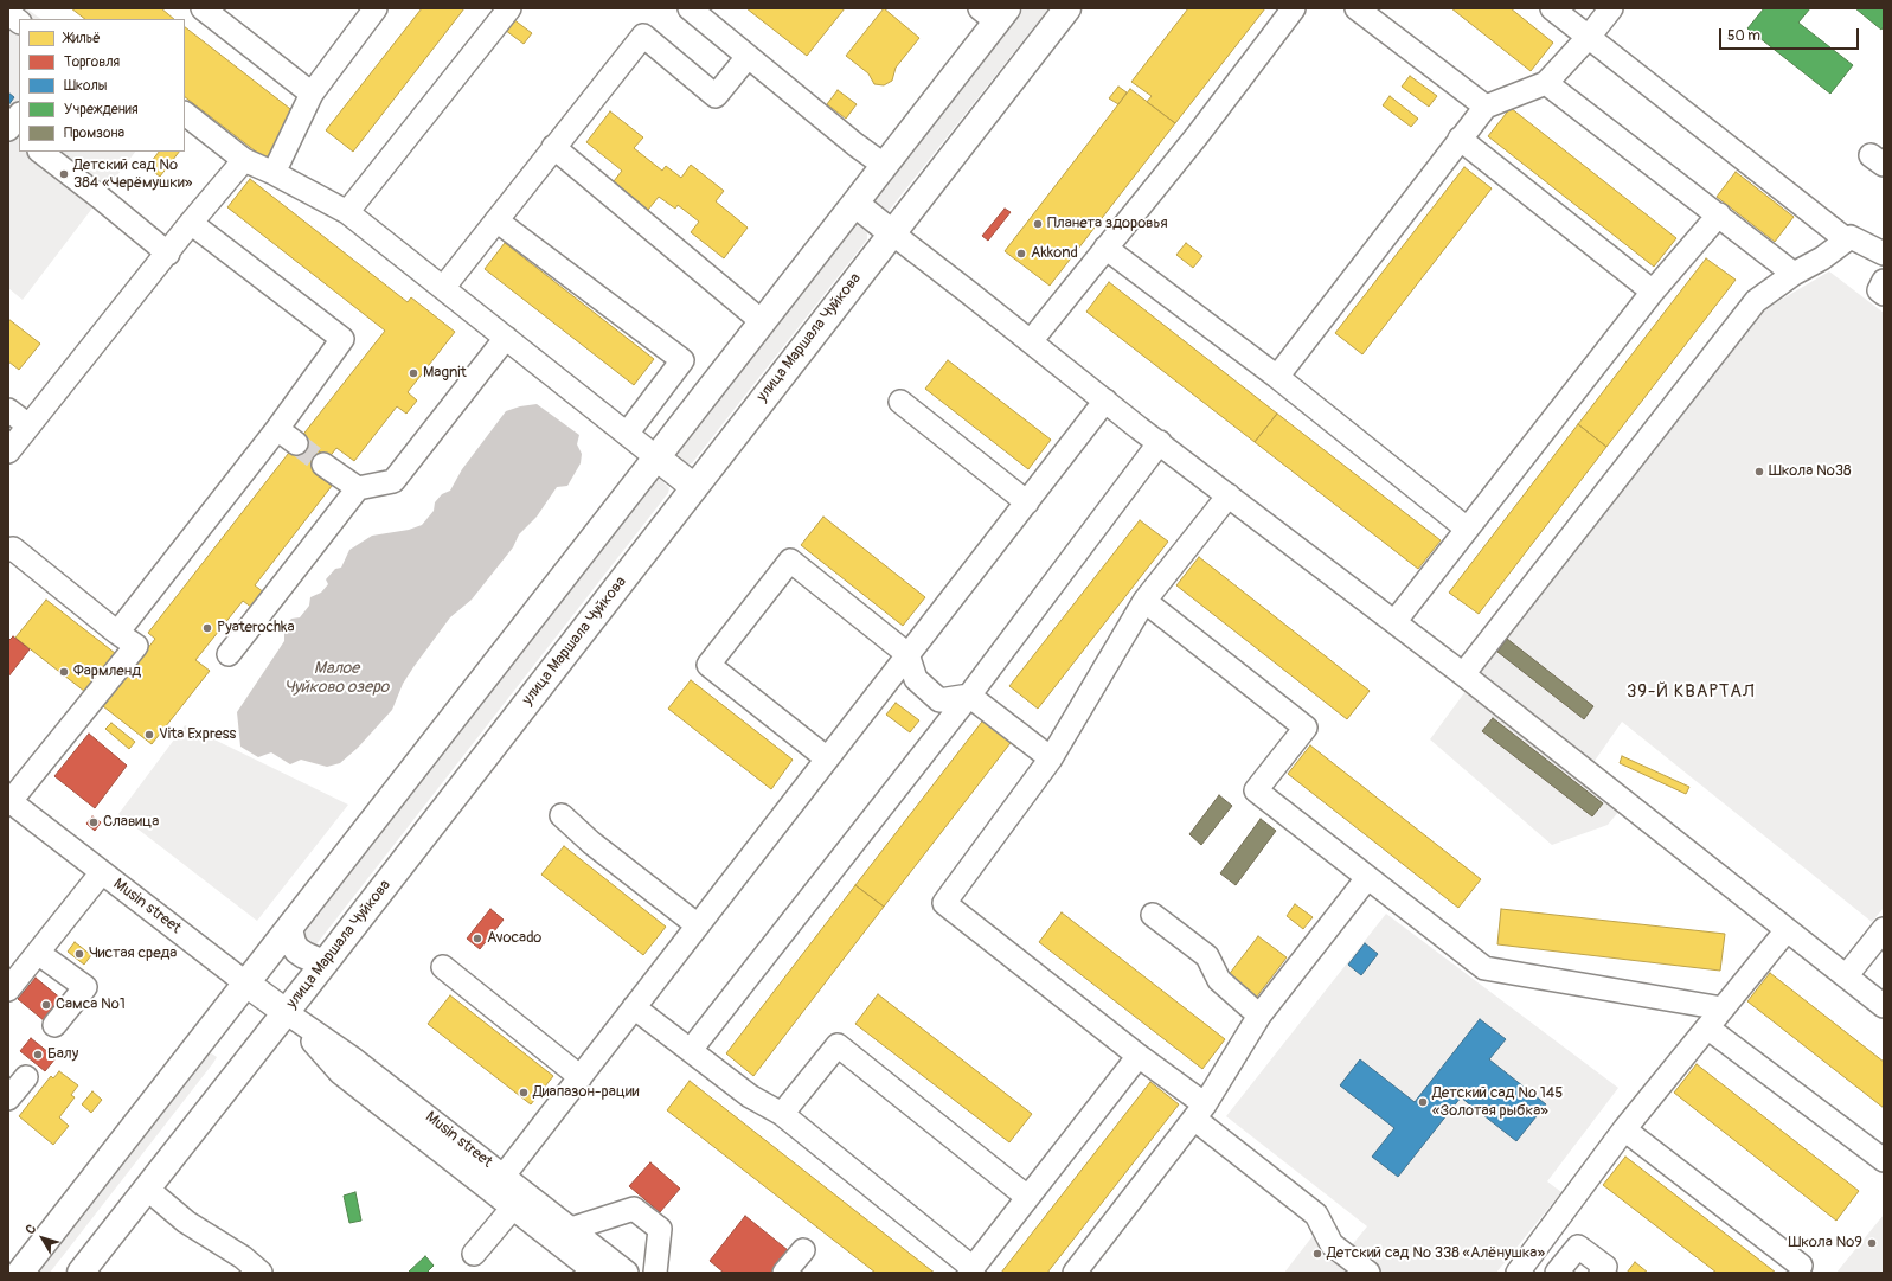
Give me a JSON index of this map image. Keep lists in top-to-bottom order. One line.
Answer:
{"streets":{"main road":["улица Маршала Чуйкова","Musin street"]},"crossings":[["улица Маршала Чуйкова","Musin street"]],"districts":["39-Й КВАРТАЛ"],"water":["Малое Чуйково озеро"],"places":["Детский сад № 384 «Черёмушки»","Планета здоровья","Akkond","Magnit","Школа №38","Pyaterochka","Фармленд","Vita Express","Славица","Avocado","Чистая среда","Самса №1","Балу","Диапазон-рации","Детский сад № 145 «Золотая рыбка»","Школа №9","Детский сад № 338 «Алёнушка»"],"legend":["Жильё","Торговля","Школы","Учреждения","Промзона"],"scale_bar":"50 m","north":"top left"}
